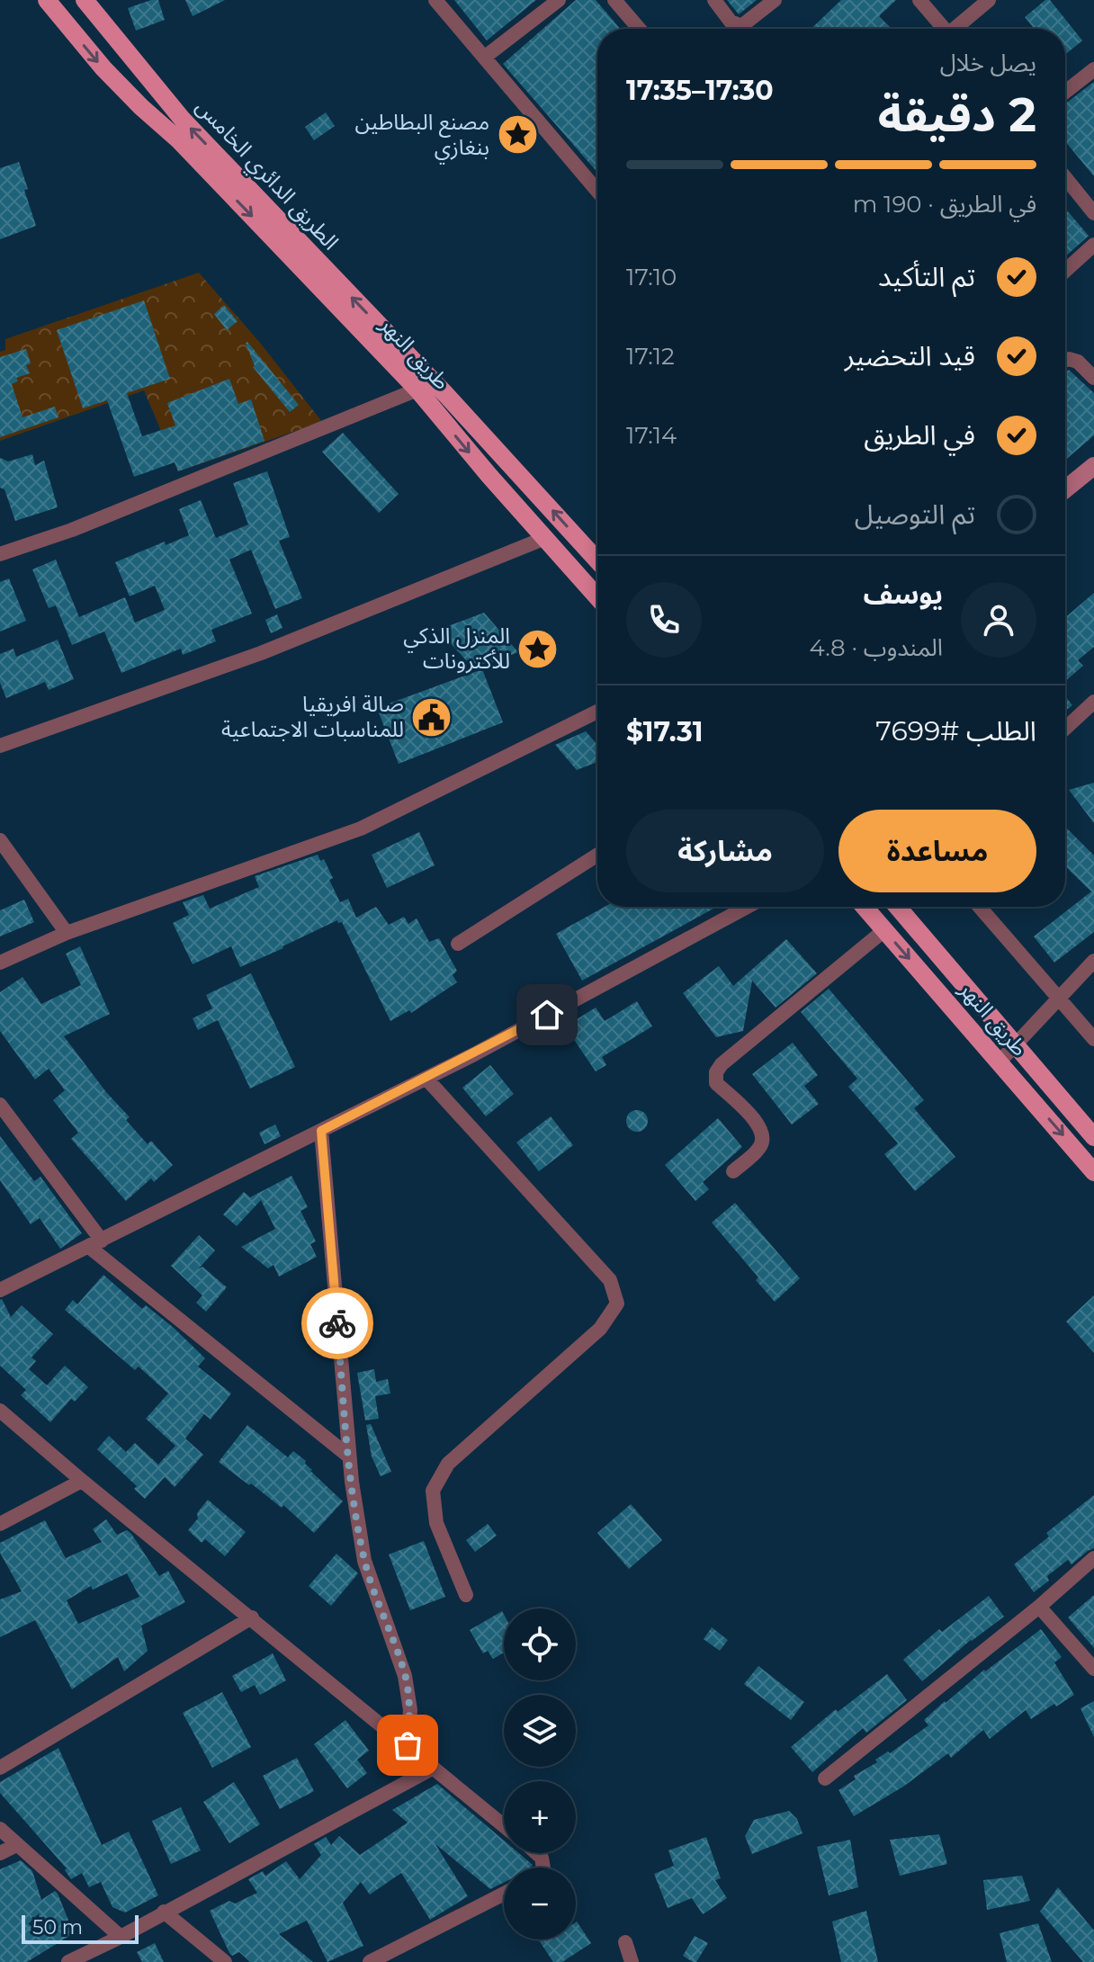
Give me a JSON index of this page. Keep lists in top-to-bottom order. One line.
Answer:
{"streets":{"main road":["الطريق الدائري الخامس","طريق النهر"]},"crossings":[["الطريق الدائري الخامس","طريق النهر"]],"places":{"place":["مصنع البطاطين بنغازي","المنزل الذكي للأكترونات"],"public building":["صالة افريقيا للمناسبات الاجتماعية"]},"scale_bar":"50 m","page":{"heading":["2 دقيقة","يصل خلال","17:30–17:35"],"panel":["يوسف","المندوب · 4.8","الطلب #7699","$17.31"],"bar":"في الطريق · 190 m","list":[["تم التأكيد","17:10"],["قيد التحضير","17:12"],["في الطريق","17:14"],"تم التوصيل"],"buttons":["مساعدة","مشاركة"],"map_buttons":["+","−"],"scale":"50 m"}}
